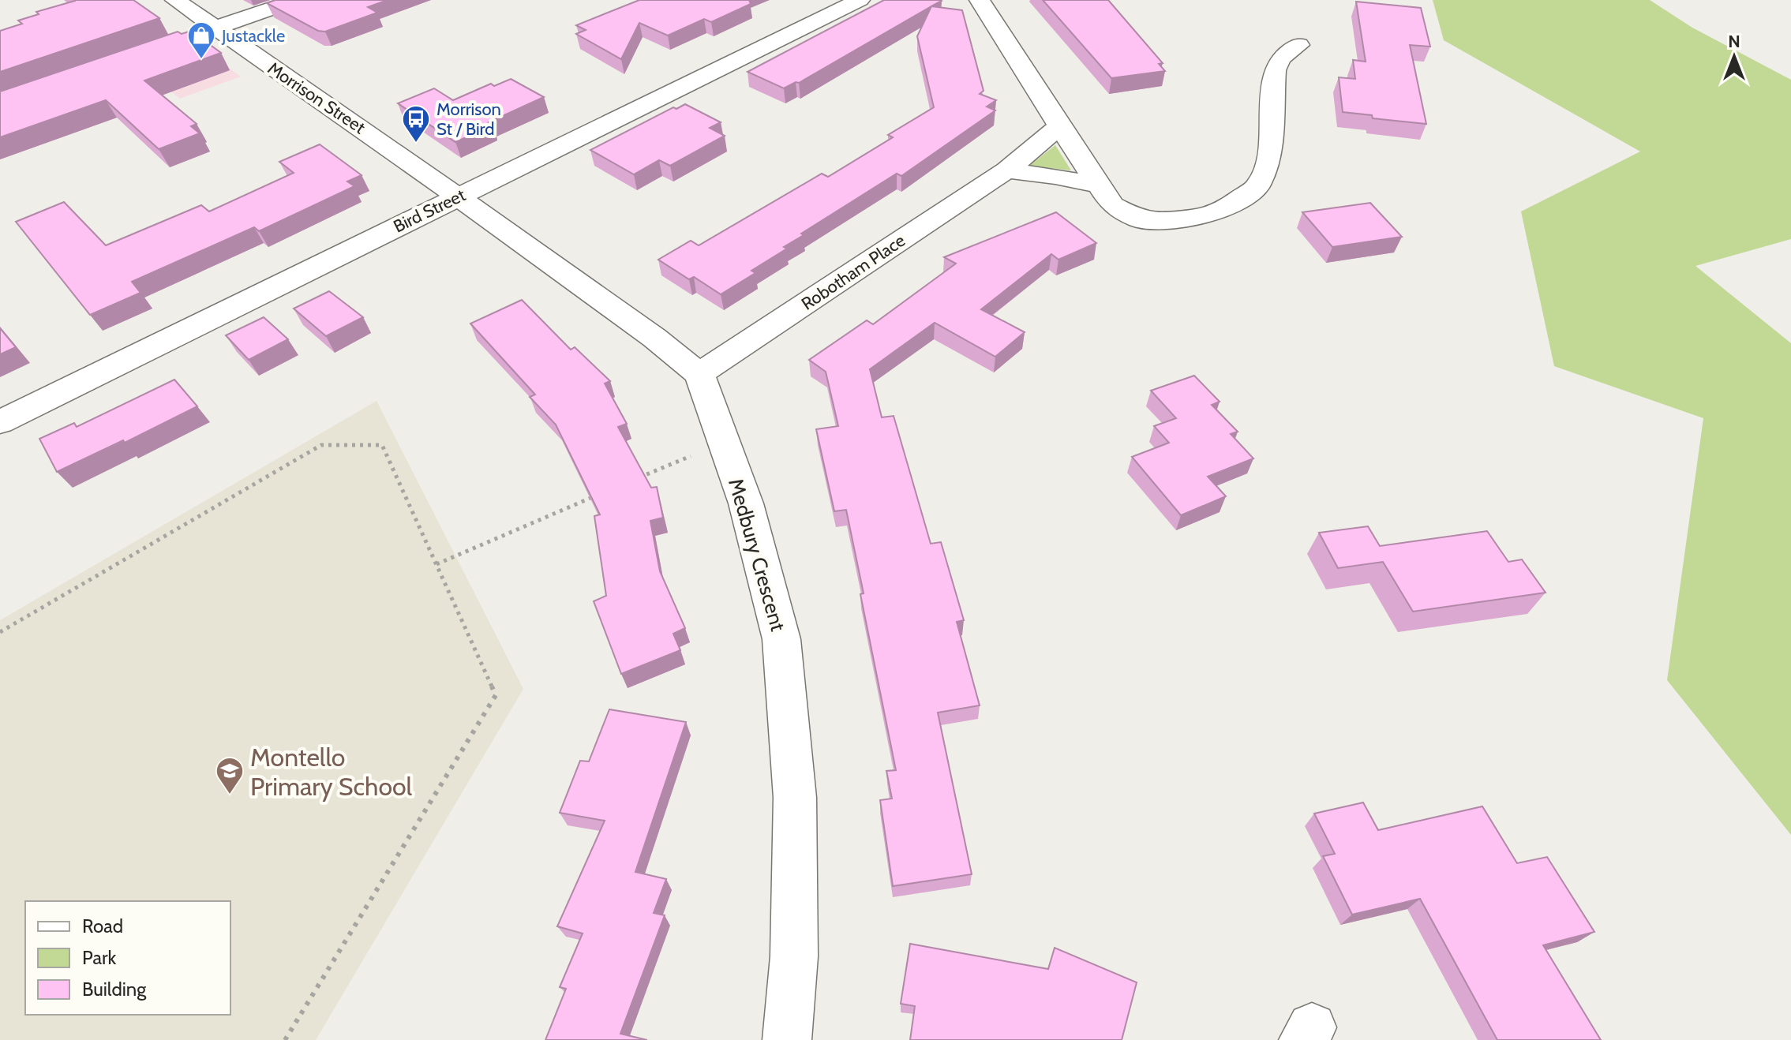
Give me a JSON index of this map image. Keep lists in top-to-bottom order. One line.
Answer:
{"streets":{"street":["Morrison Street","Bird Street","Robotham Place","Medbury Crescent"]},"crossings":[["Morrison Street","Bird Street"],["Robotham Place","Medbury Crescent"]],"places":{"shop":["Justackle"],"bus stop":["Morrison St / Bird"],"school or university":["Montello Primary School"]},"legend":["Road","Park","Building"],"north":"top"}
